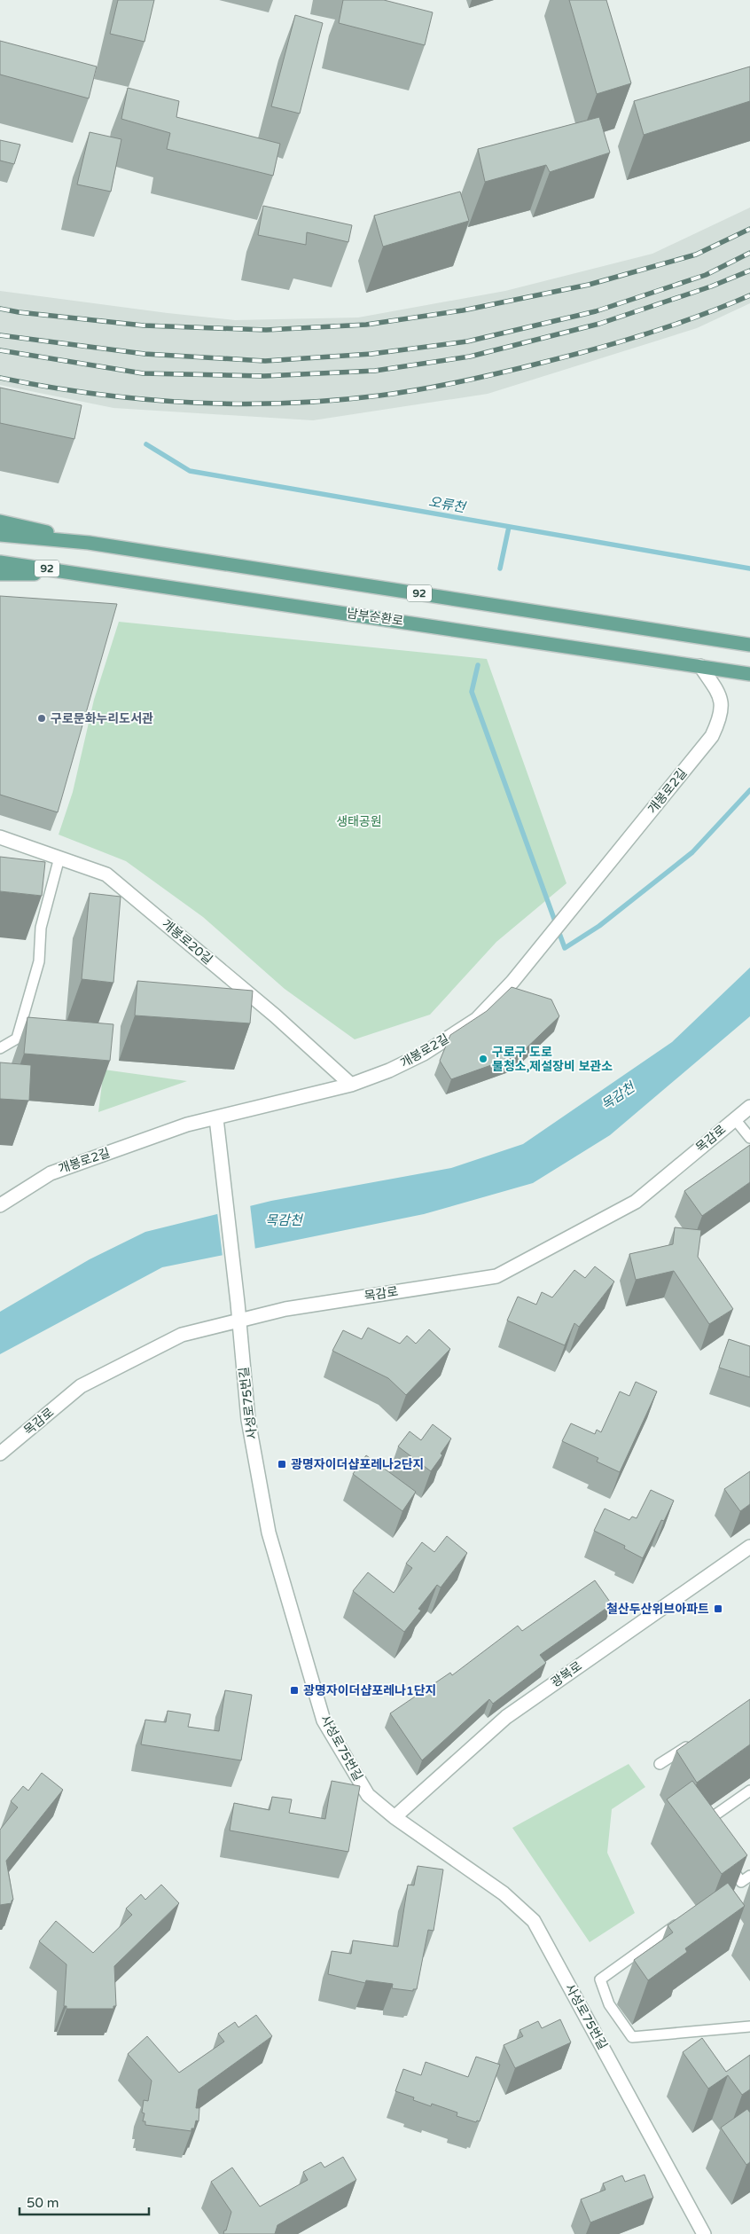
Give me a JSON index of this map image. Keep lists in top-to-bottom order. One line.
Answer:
{"streets":{"main road":["92","남부순환로"],"street":["개봉로2길","개봉로20길","목감로","사성로75번길","광복로"]},"crossings":[["남부순환로","개봉로2길"],["개봉로2길","개봉로20길"],["개봉로2길","사성로75번길"],["목감로","사성로75번길"],["사성로75번길","광복로"]],"water":["오류천","목감천"],"parks":["생태공원"],"places":{"other":["구로문화누리도서관","구로구 도로 물청소,제설장비 보관소"],"transit":["광명자이더샵포레나2단지","철산두산위브아파트","광명자이더샵포레나1단지"]},"scale_bar":"50 m"}
